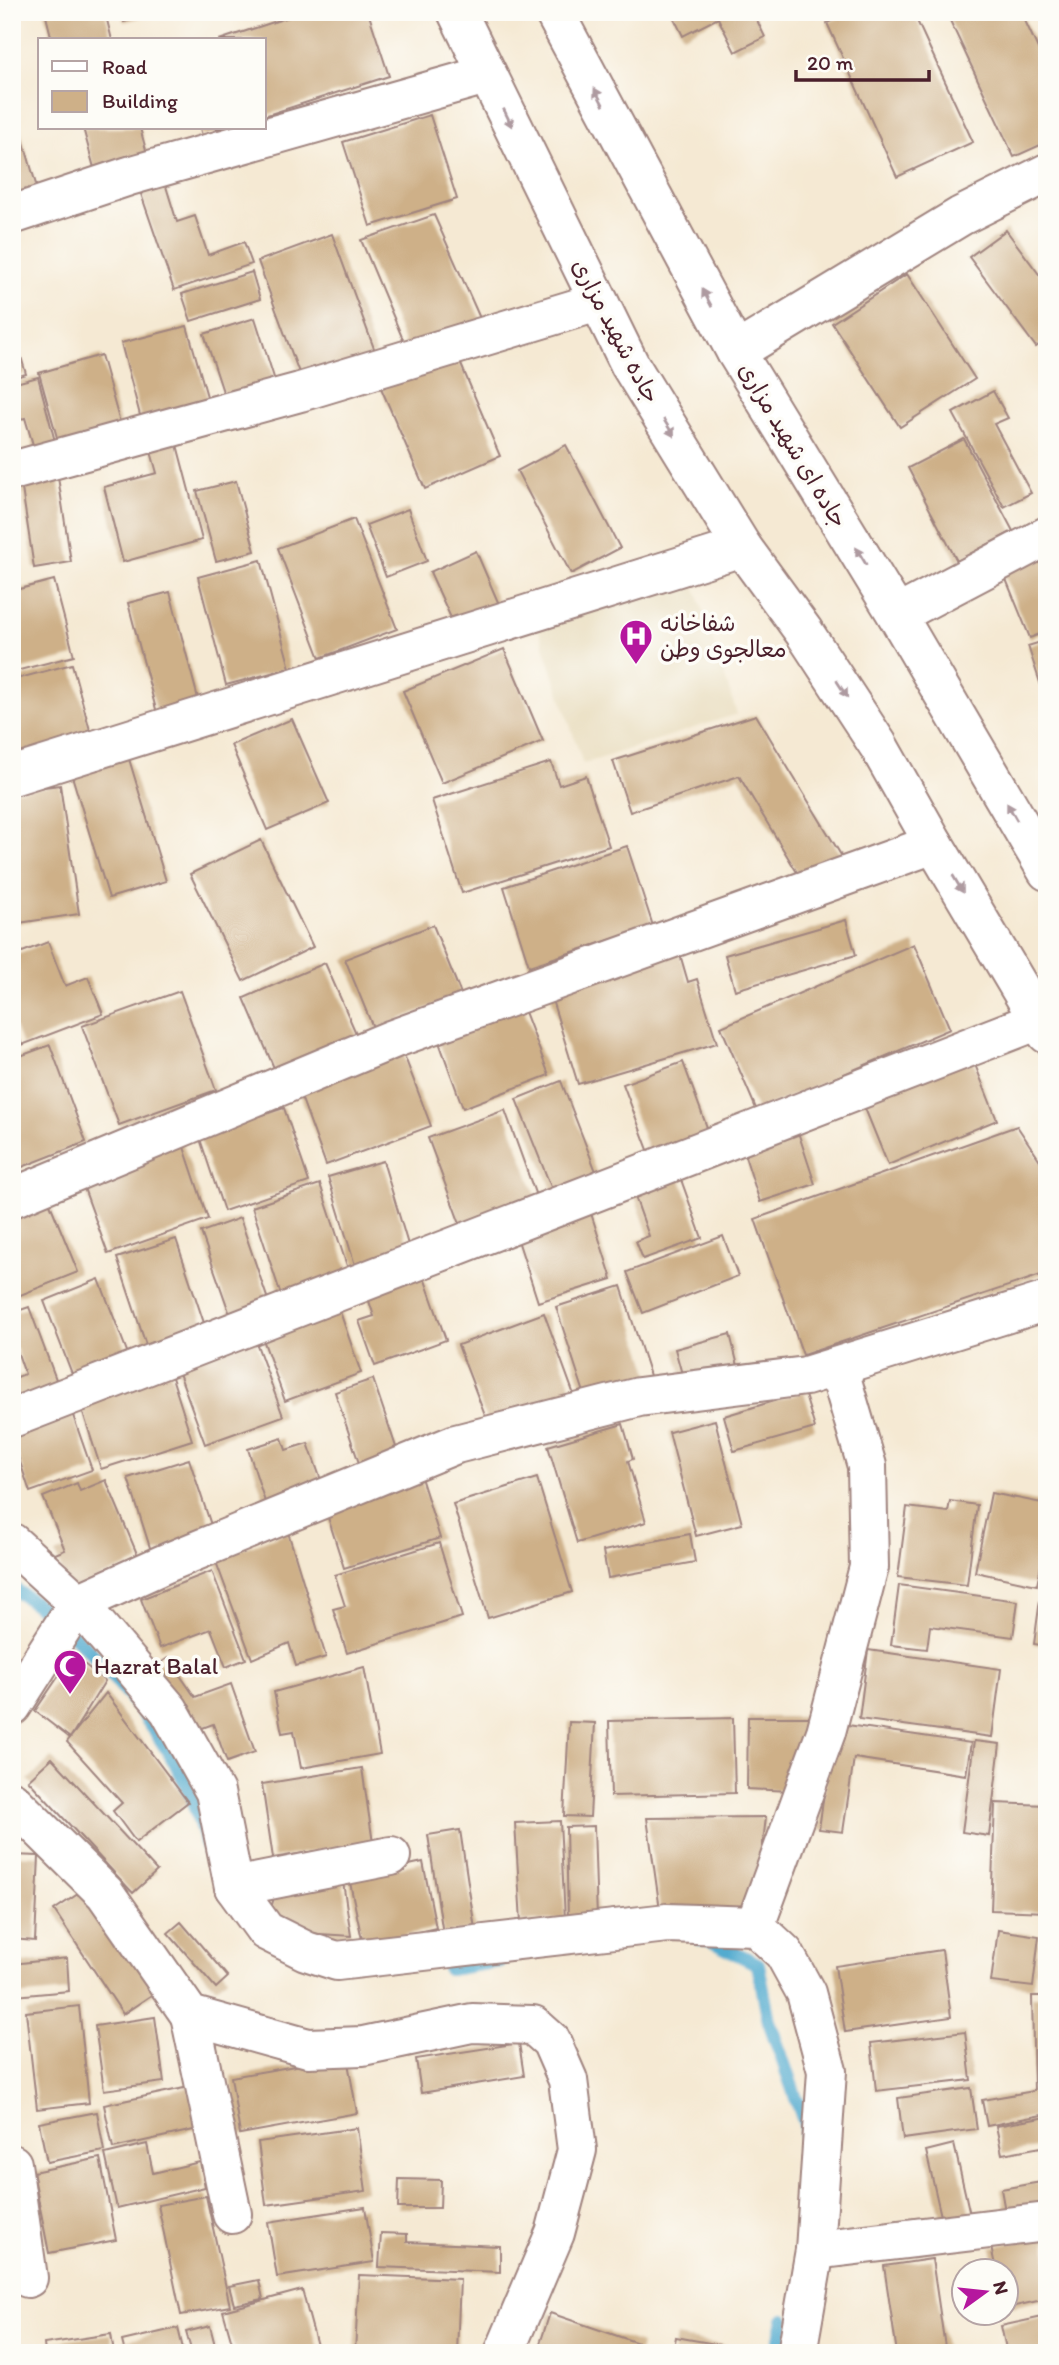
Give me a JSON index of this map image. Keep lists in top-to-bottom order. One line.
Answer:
{"streets":{"street":["جاده شهید مزاری","جاده ای شهید مزاری"]},"one_way":["جاده شهید مزاری","جاده ای شهید مزاری"],"places":{"hospital":["شفاخانه معالجوی وطن"],"mosque":["Hazrat Balal"]},"legend":["Road","Building"],"scale_bar":"20 m","north":"right"}
